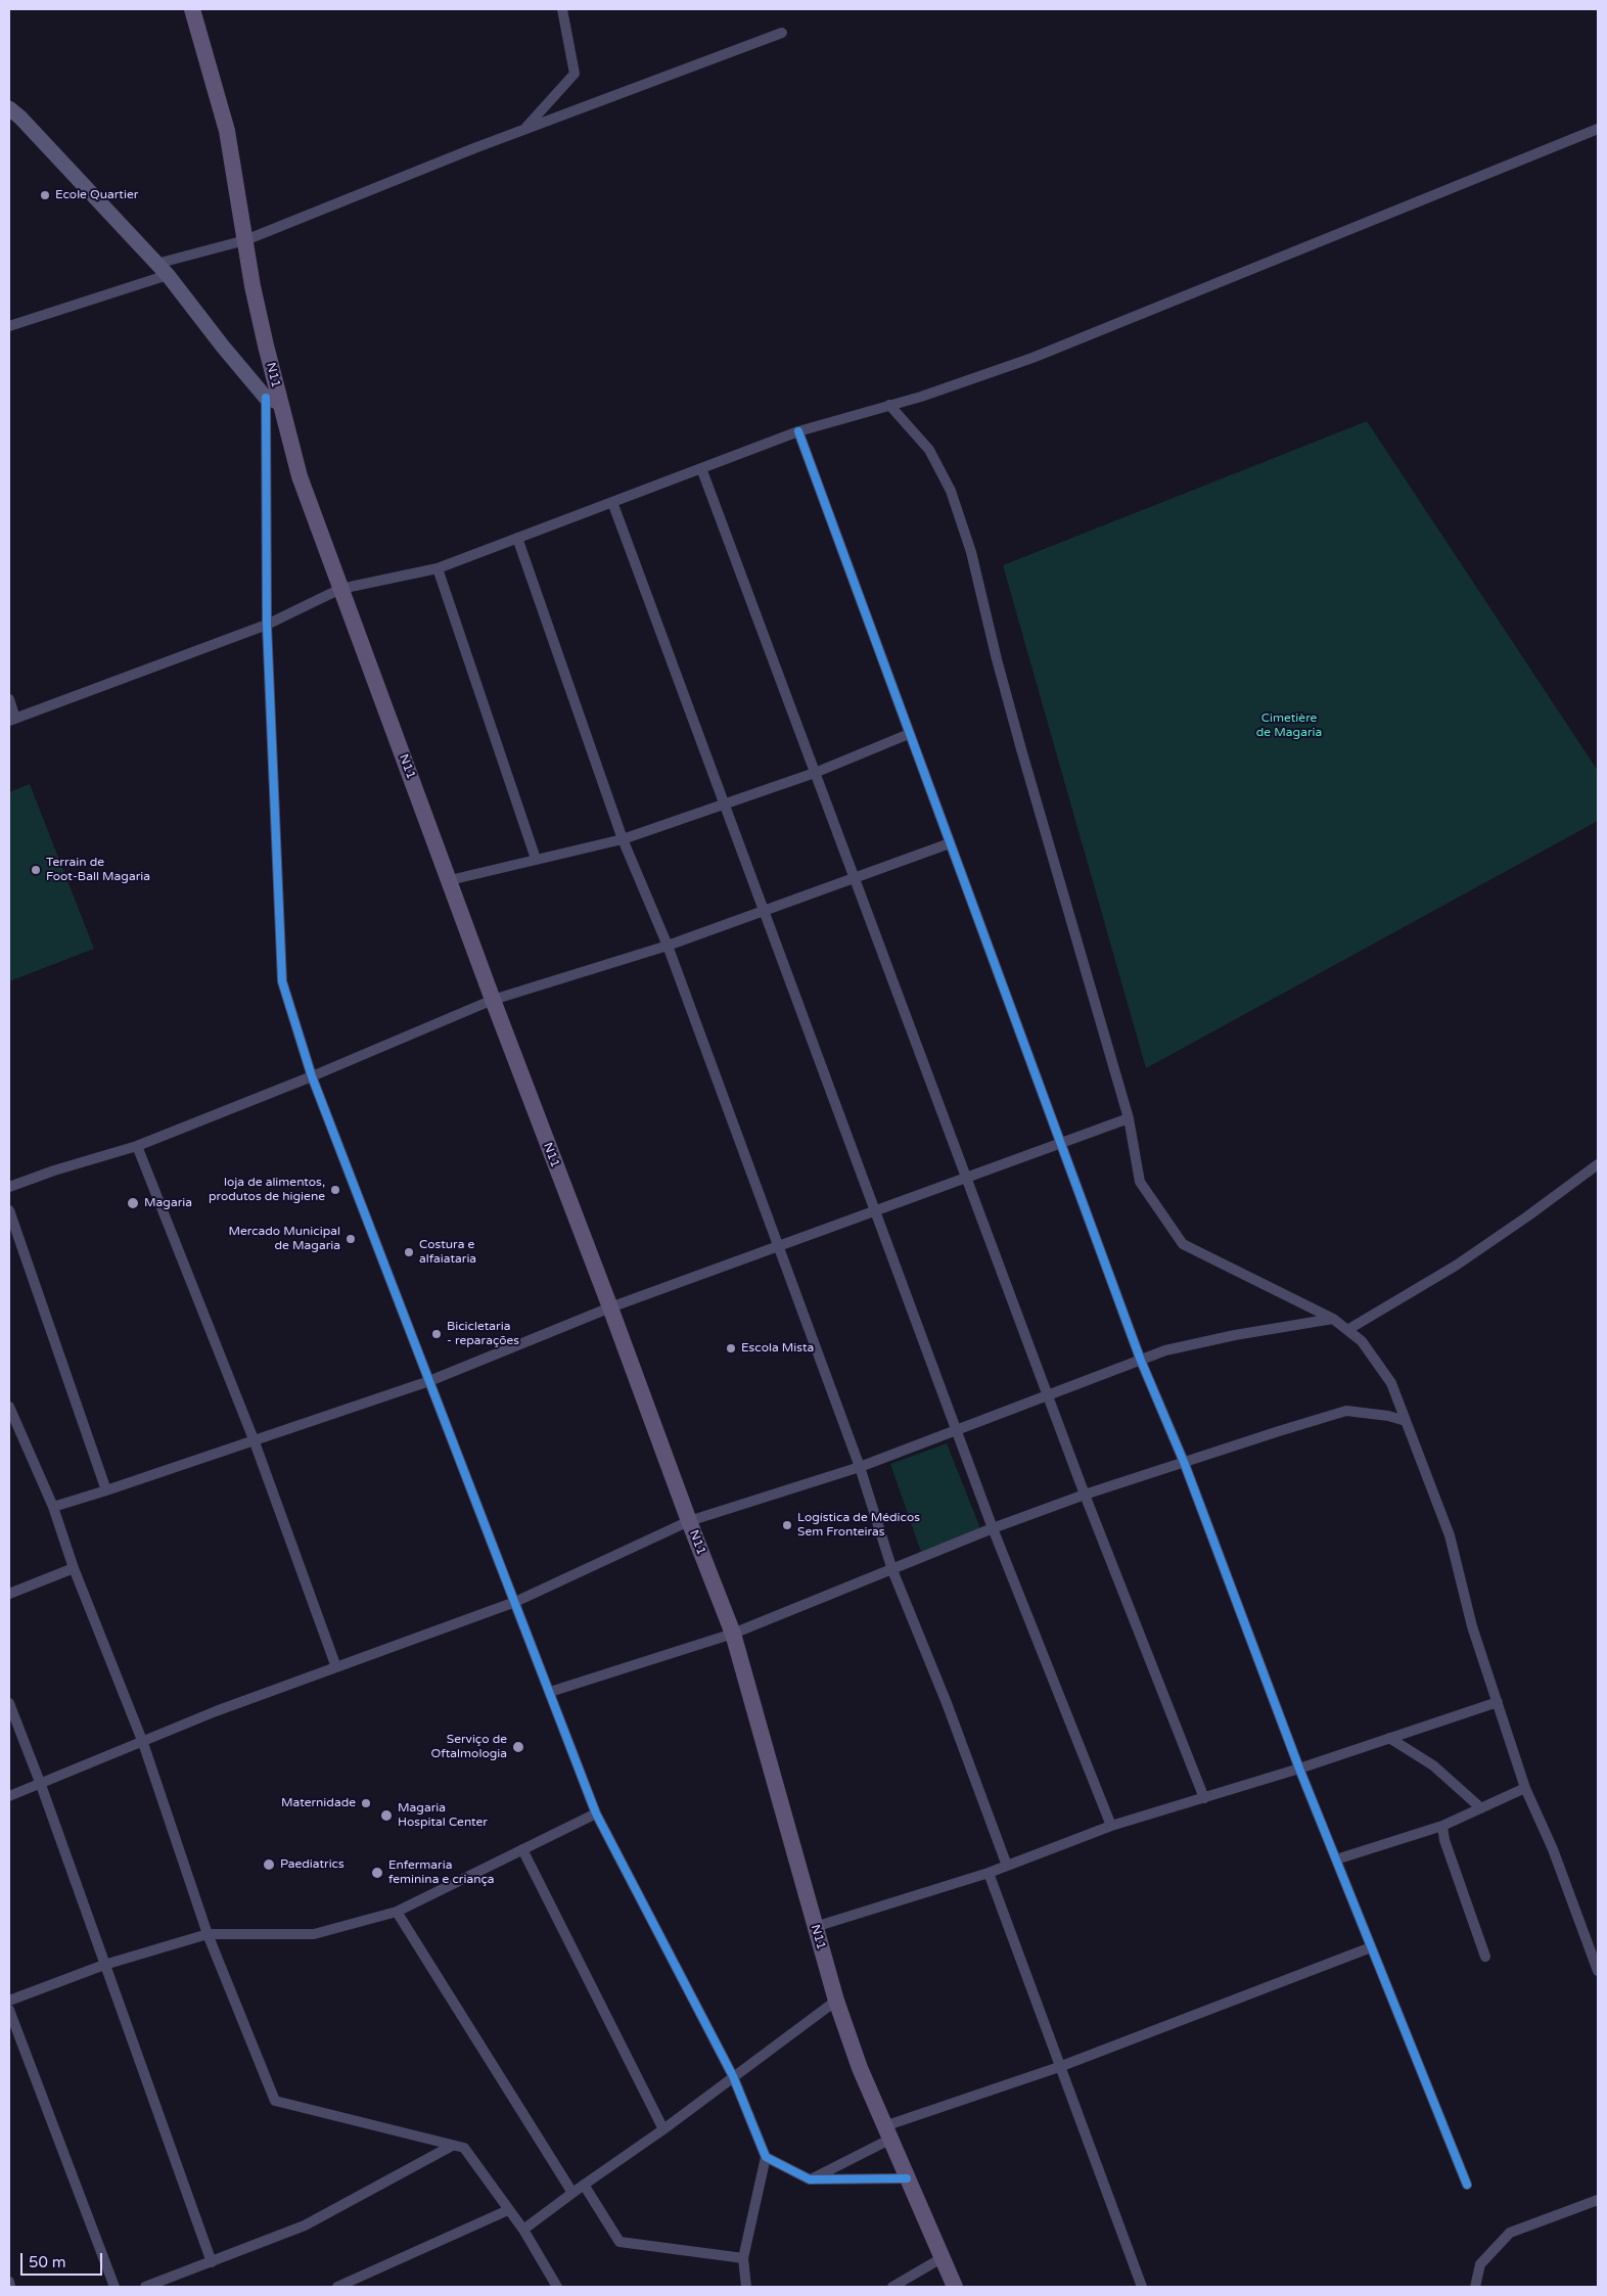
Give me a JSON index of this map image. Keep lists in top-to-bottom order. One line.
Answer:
{"streets":{"main road":["N11"]},"parks":["Cimetière de Magaria"],"places":["Ecole Quartier","Terrain de Foot-Ball Magaria","loja de alimentos, produtos de higiene","Magaria","Mercado Municipal de Magaria","Costura e alfaiataria","Bicicletaria - reparações","Escola Mista","Logística de Médicos Sem Fronteiras","Serviço de Oftalmologia","Maternidade","Magaria Hospital Center","Paediatrics","Enfermaria feminina e criança"],"scale_bar":"50 m"}
